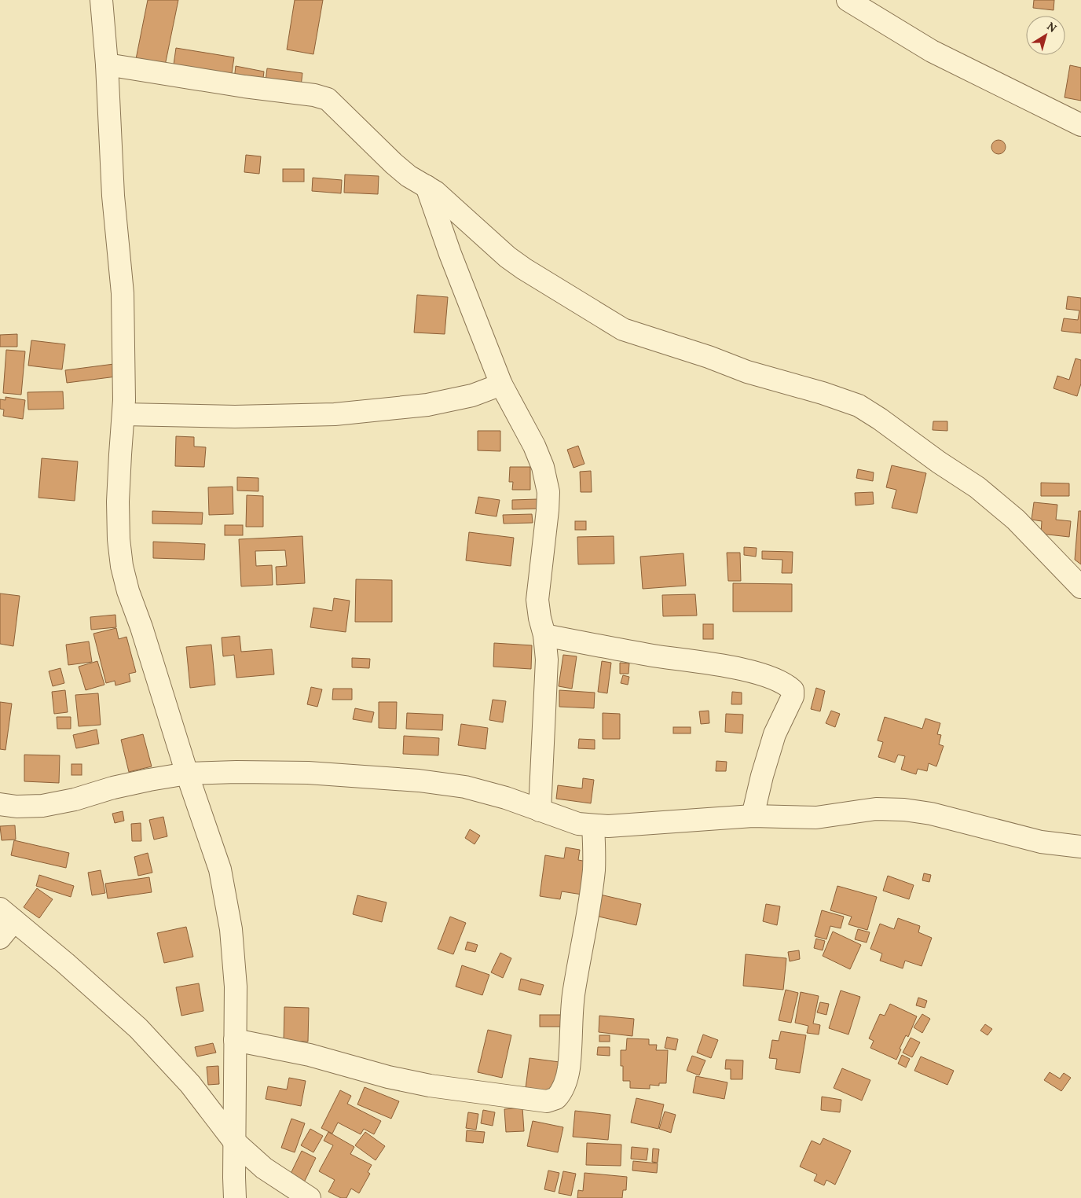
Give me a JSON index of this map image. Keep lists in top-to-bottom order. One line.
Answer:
{"north":"top right"}
